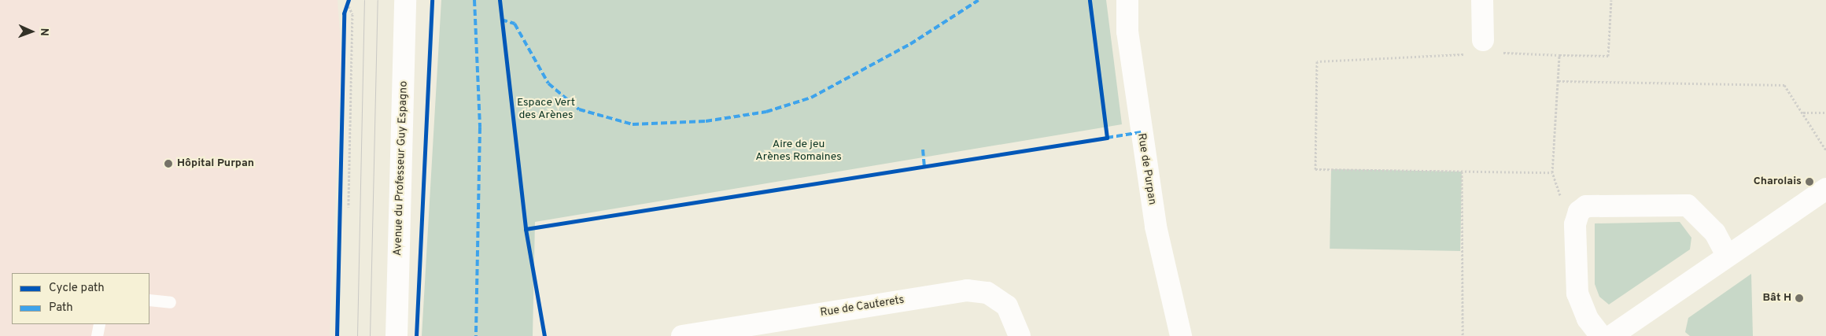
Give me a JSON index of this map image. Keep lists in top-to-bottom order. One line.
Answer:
{"streets":{"street":["Avenue du Professeur Guy Espagno","Rue de Purpan","Rue de Cauterets"]},"parks":["Espace Vert des Arènes","Aire de jeu Arènes Romaines"],"places":["Hôpital Purpan","Charolais","Bât H"],"legend":["Cycle path","Path"],"north":"right"}
